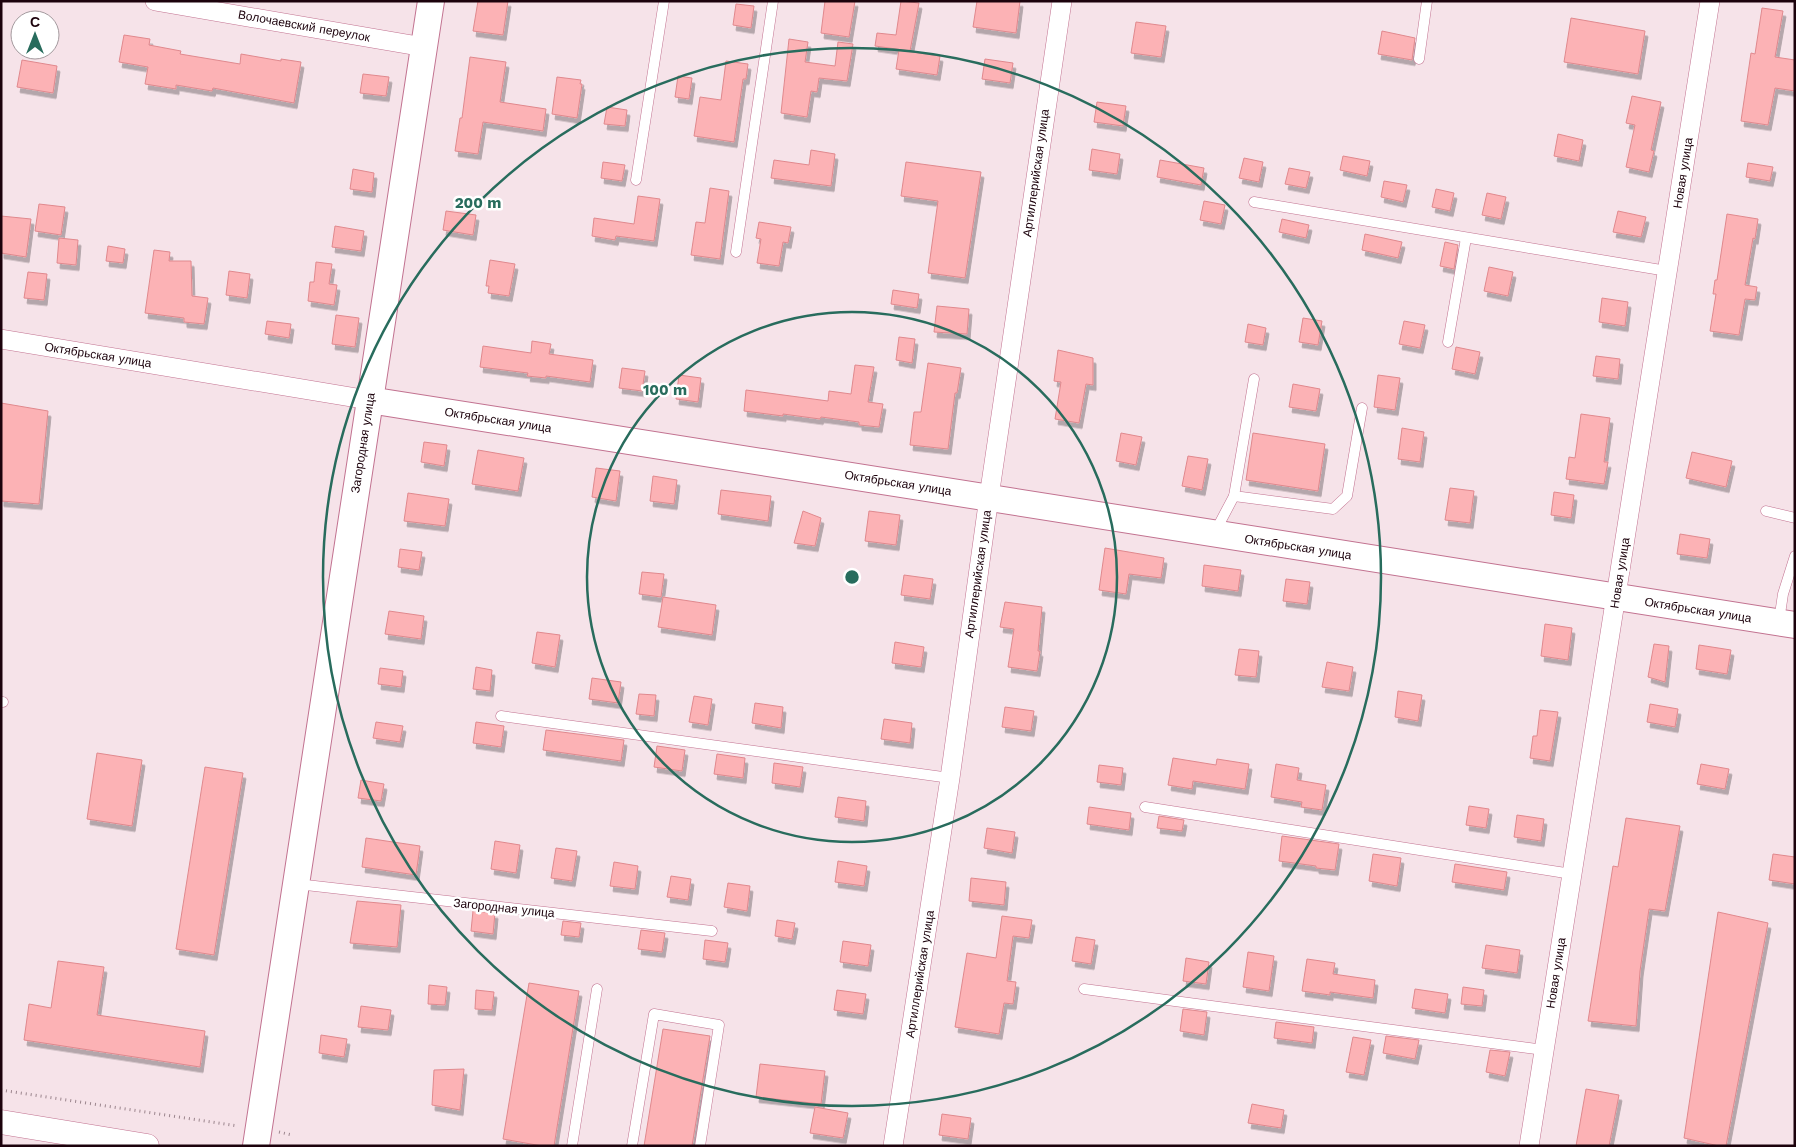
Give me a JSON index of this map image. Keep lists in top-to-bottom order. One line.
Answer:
{"streets":{"main road":["Октябрьская улица","Загородная улица"],"street":["Волочаевский переулок","Артиллерийская улица","Новая улица"]},"crossings":[["Волочаевский переулок","Загородная улица"],["Артиллерийская улица","Октябрьская улица"],["Новая улица","Октябрьская улица"],["Октябрьская улица","Загородная улица"]],"north":"top","rings":["200 m","100 m"]}
